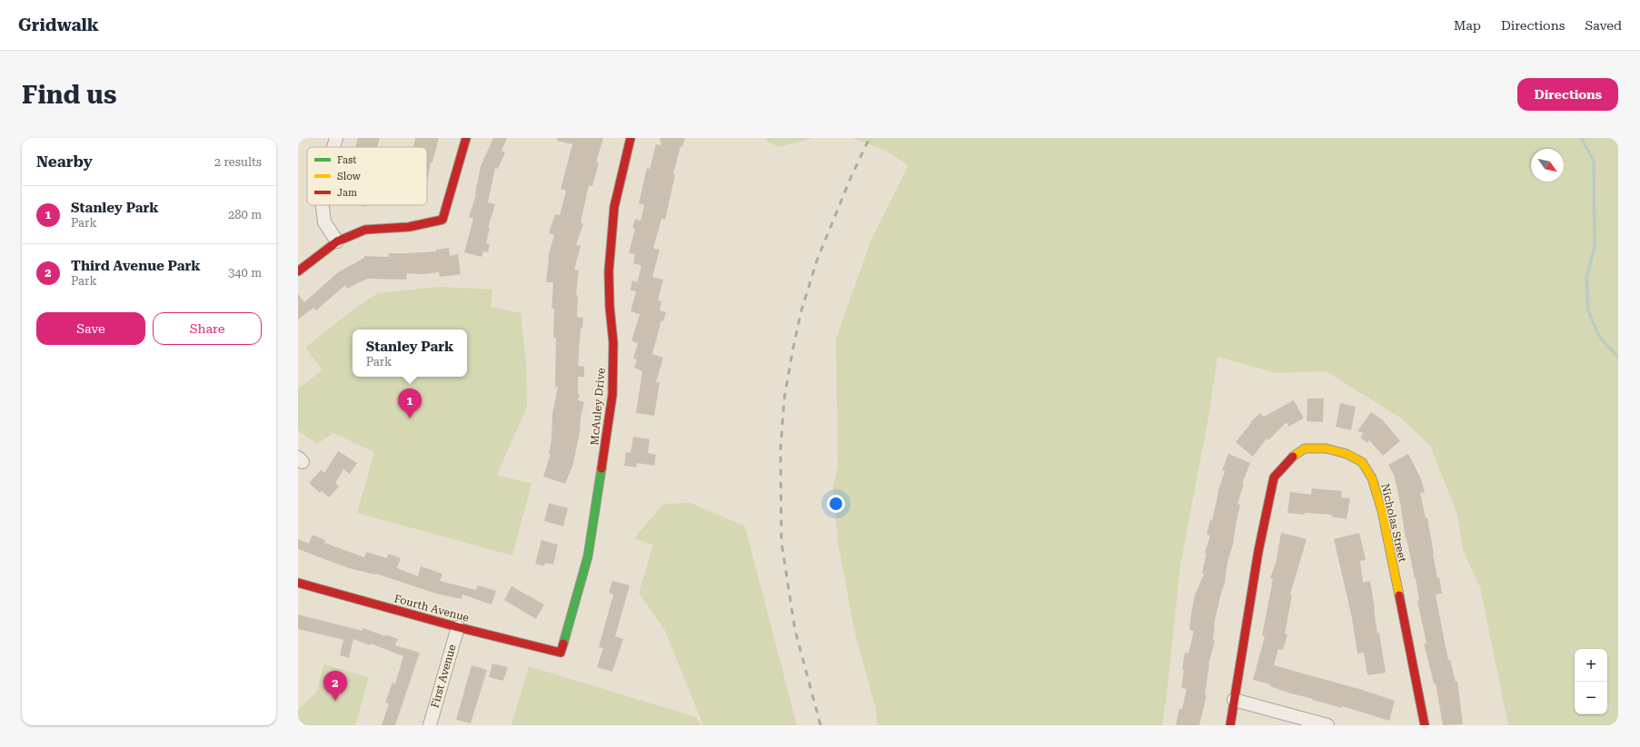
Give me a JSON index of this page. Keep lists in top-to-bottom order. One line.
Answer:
{"streets":{"street":["McAuley Drive","Nicholas Street","Fourth Avenue","First Avenue"]},"crossings":[["McAuley Drive","Fourth Avenue"],["Fourth Avenue","First Avenue"]],"legend":["Fast","Slow","Jam"],"north":"bottom right","page":{"header":"Gridwalk","nav":["Map","Directions","Saved"],"buttons":["Directions",["Save","Share"]],"title":"Find us","heading":["Nearby","2 results"],"list":[{"mark":"1","name":"Stanley Park","note":"Park","value":"280 m"},{"mark":"2","name":"Third Avenue Park","note":"Park","value":"340 m"}],"popup":["Stanley Park","Park"],"pins":["1","2"],"map_buttons":["+","−"]}}
